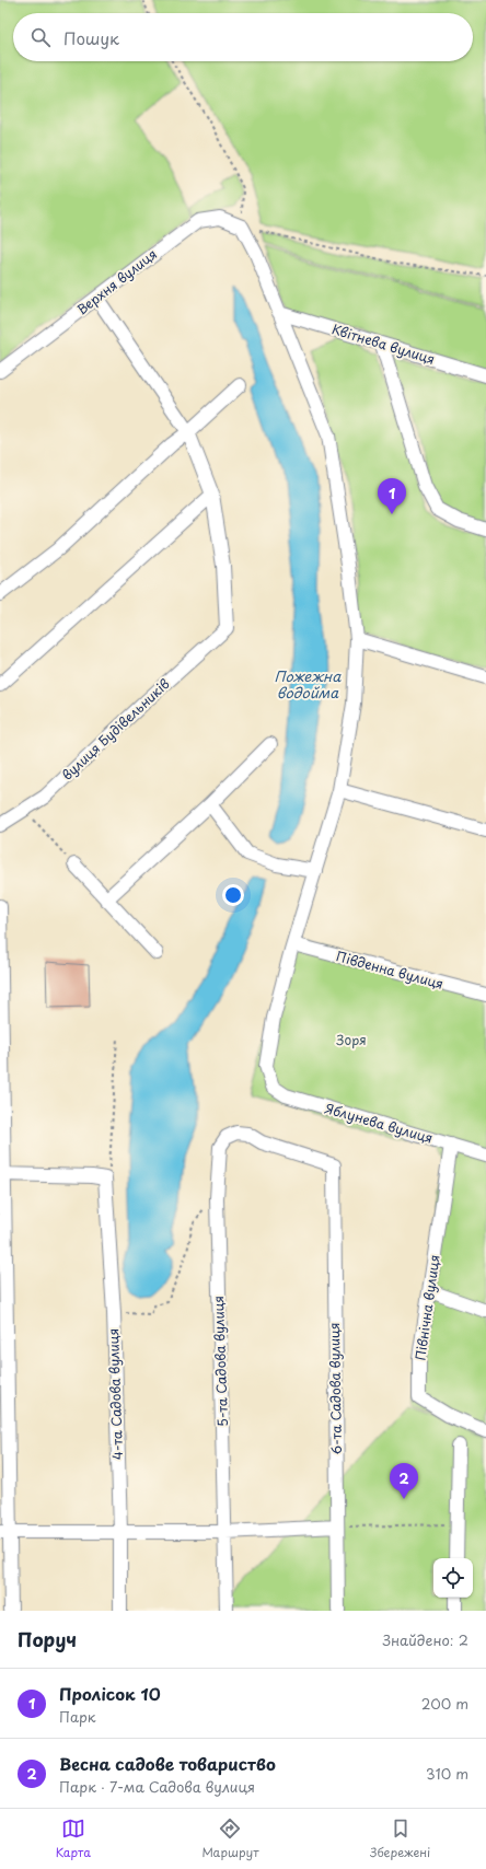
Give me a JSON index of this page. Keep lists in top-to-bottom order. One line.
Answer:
{"streets":{"street":["Верхня вулиця","Квітнева вулиця","вулиця Будівельників","Південна вулиця","Яблунева вулиця","Північна вулиця","5-та Садова вулиця","6-та Садова вулиця","4-та Садова вулиця"]},"crossings":[["Південна вулиця","Яблунева вулиця"],["Яблунева вулиця","Північна вулиця"],["5-та Садова вулиця","6-та Садова вулиця"]],"water":["Пожежна водойма"],"parks":["Зоря"],"page":{"search":"Пошук","pins":["1","2"],"heading":["Поруч","Знайдено: 2"],"list":[{"mark":"1","name":"Пролісок 10","note":"Парк","value":"200 m"},{"mark":"2","name":"Весна садове товариство","note":"Парк · 7-ма Садова вулиця","value":"310 m"}],"nav":["Карта","Маршрут","Збережені"]}}
